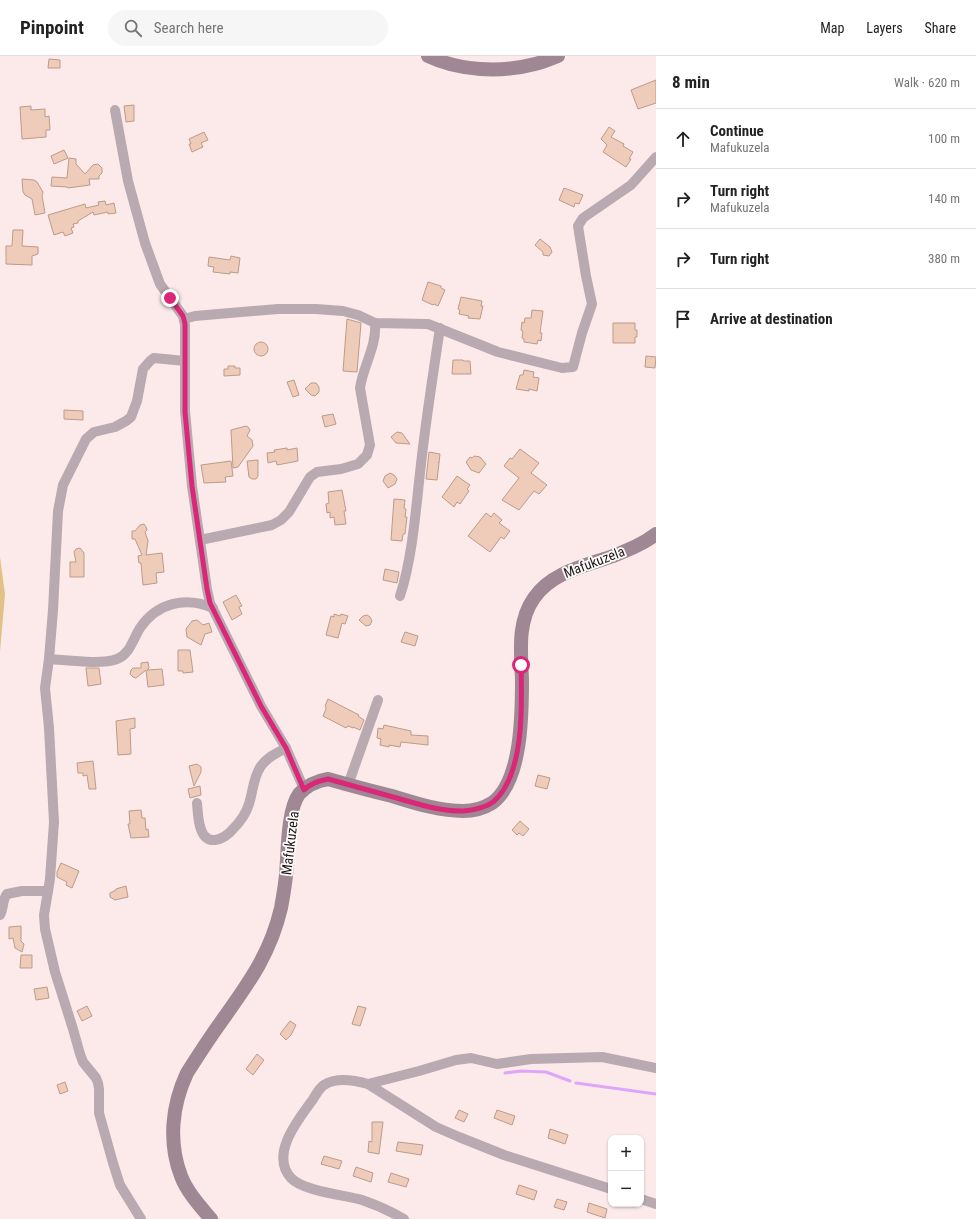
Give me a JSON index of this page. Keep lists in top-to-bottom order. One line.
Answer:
{"streets":{"main road":["Mafukuzela"]},"page":{"header":"Pinpoint","search":"Search here","nav":["Map","Layers","Share"],"heading":["8 min","Walk · 620 m"],"list":[["Continue","Mafukuzela","100 m"],["Turn right","Mafukuzela","140 m"],["Turn right","380 m"],"Arrive at destination"],"map_buttons":["+","−"]}}
